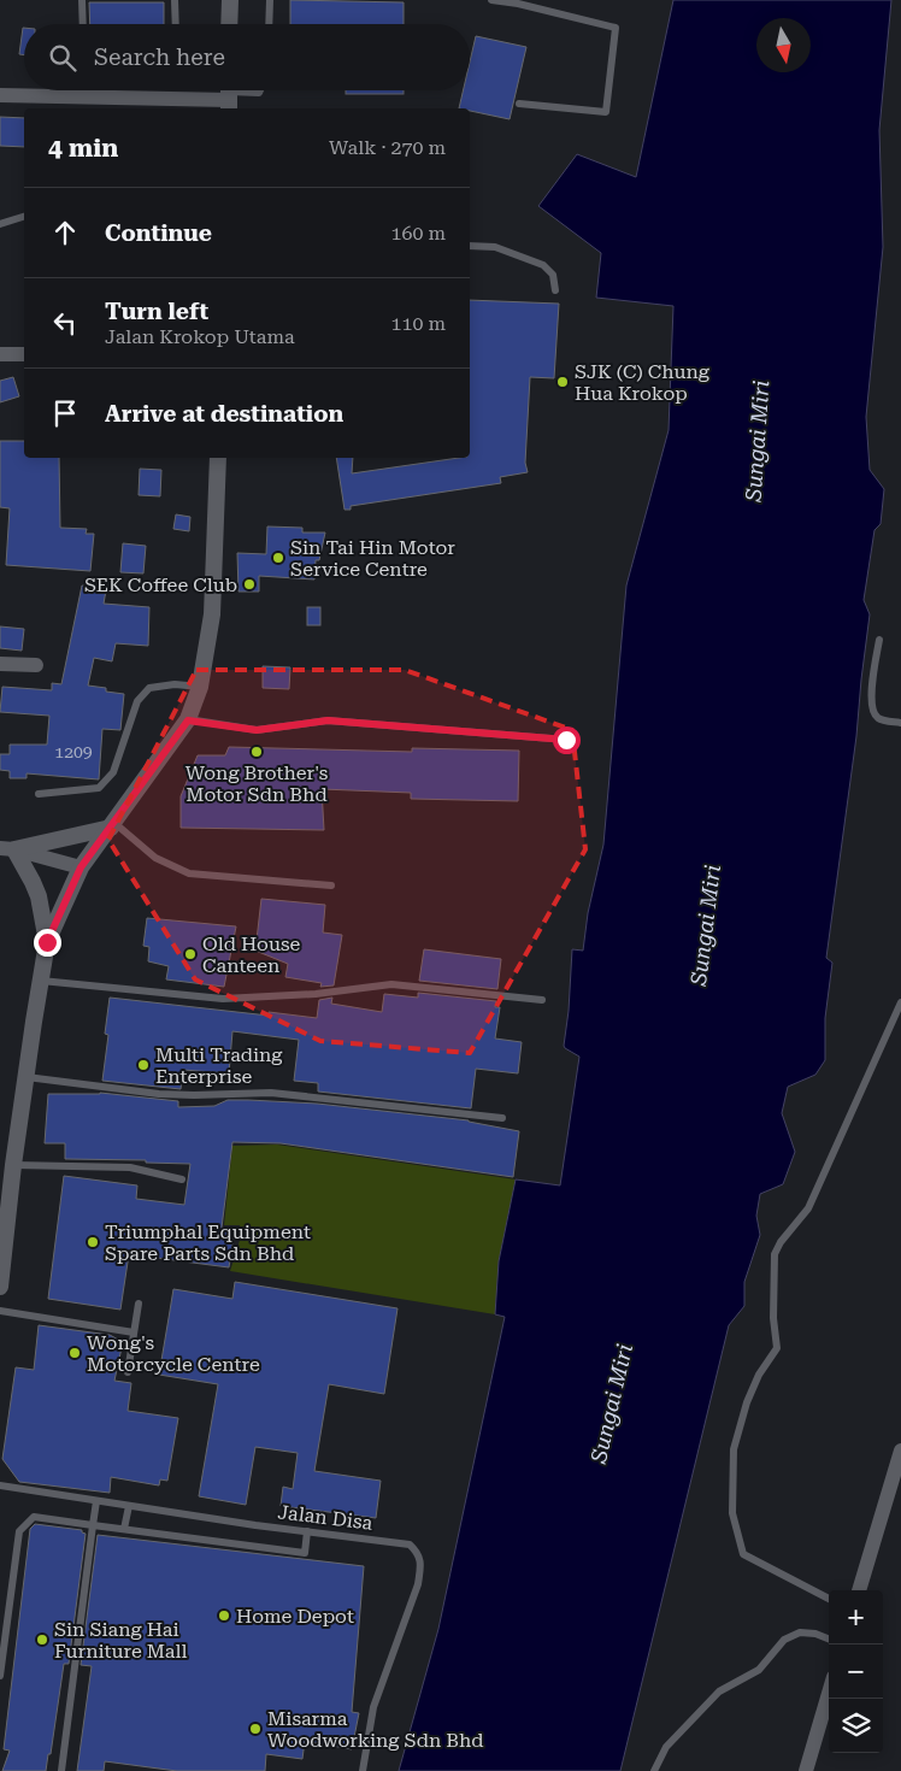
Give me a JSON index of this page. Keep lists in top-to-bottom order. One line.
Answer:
{"streets":{"lane":["Jalan Disa"]},"water":["Sungai Miri"],"places":["SJK (C) Chung Hua Krokop","Sin Tai Hin Motor Service Centre","SEK Coffee Club","Wong Brother's Motor Sdn Bhd","Old House Canteen","Multi Trading Enterprise","Triumphal Equipment Spare Parts Sdn Bhd","Wong's Motorcycle Centre","Home Depot","Sin Siang Hai Furniture Mall","Misarma Woodworking Sdn Bhd"],"house_numbers":["1209"],"north":"bottom","page":{"search":"Search here","heading":["4 min","Walk · 270 m"],"list":[["Continue","160 m"],["Turn left","Jalan Krokop Utama","110 m"],"Arrive at destination"],"map_buttons":["+","−"]}}
